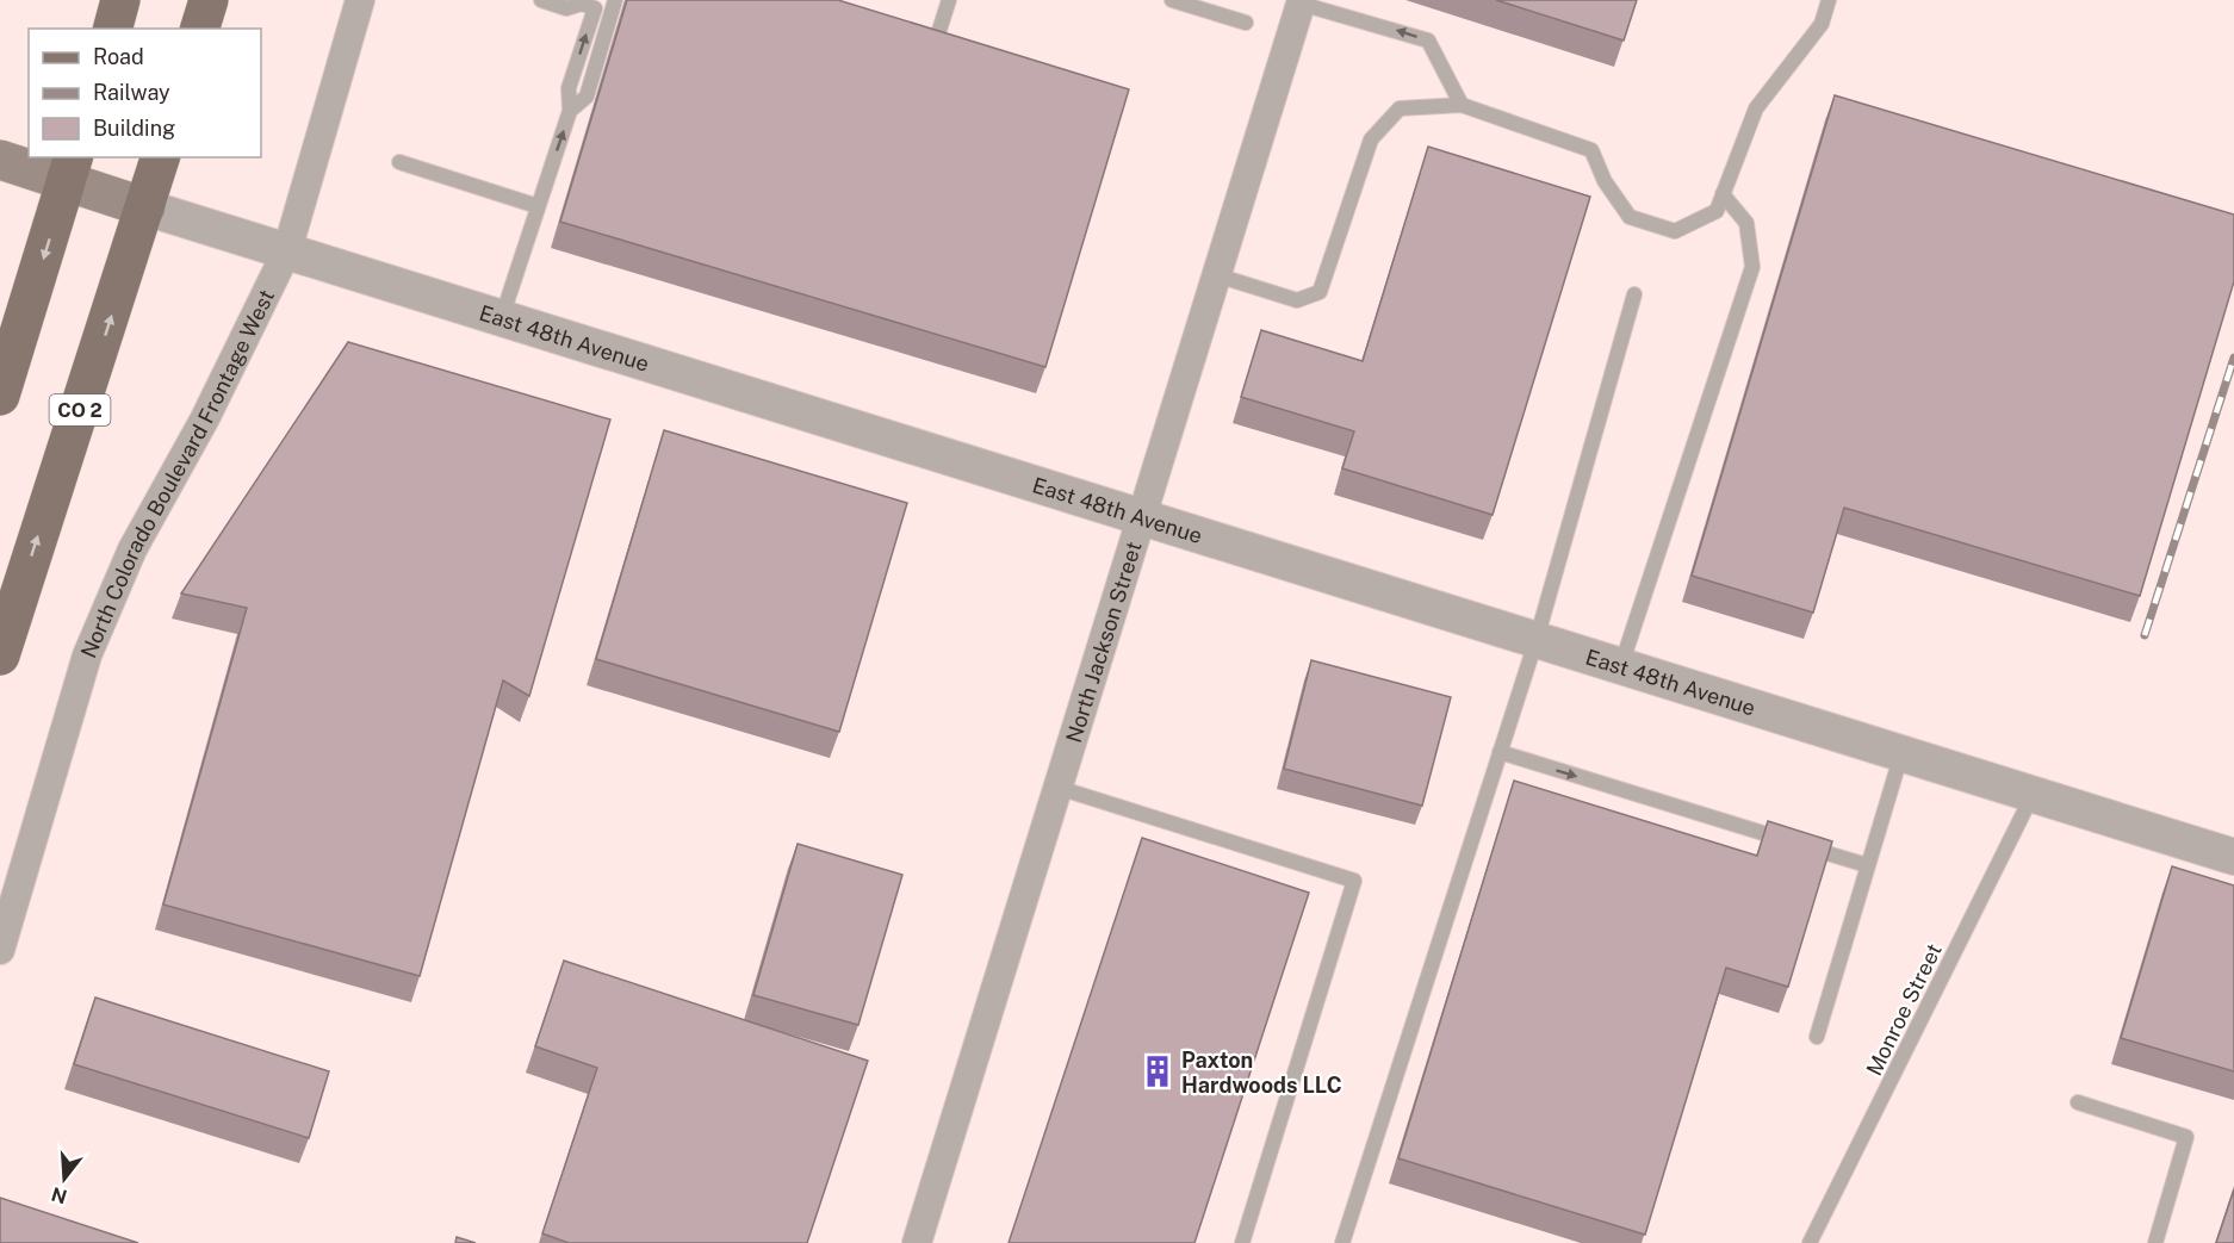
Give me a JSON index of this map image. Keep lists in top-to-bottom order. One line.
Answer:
{"streets":{"main road":["East 48th Avenue","CO 2"],"street":["North Colorado Boulevard Frontage West","North Jackson Street"],"lane":["Monroe Street"]},"crossings":[["East 48th Avenue","CO 2"],["East 48th Avenue","North Colorado Boulevard Frontage West"],["East 48th Avenue","North Jackson Street"],["East 48th Avenue","Monroe Street"]],"places":{"building":["Paxton Hardwoods LLC"]},"legend":["Road","Railway","Building"],"north":"bottom"}
